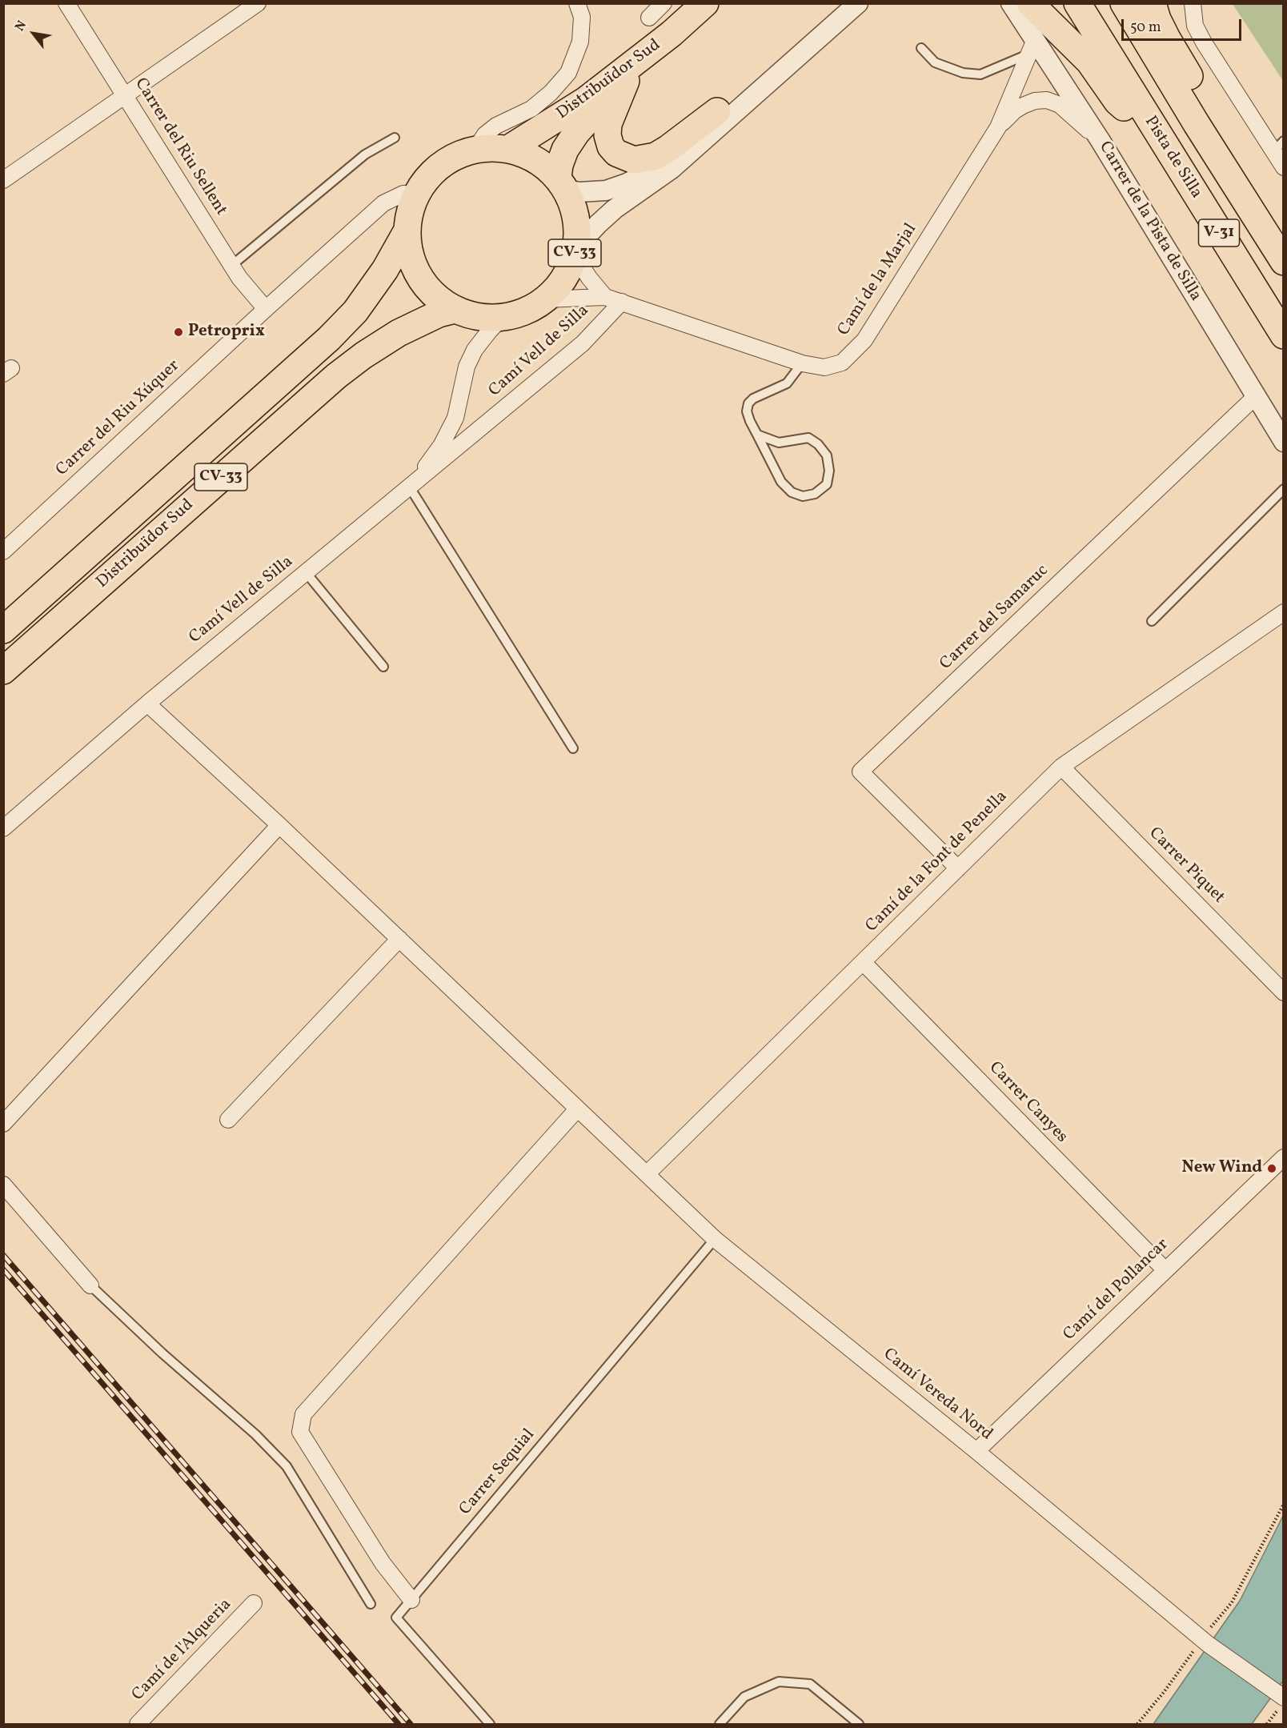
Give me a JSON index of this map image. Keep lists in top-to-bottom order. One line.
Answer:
{"streets":{"highway":["Distribuïdor Sud","Pista de Silla","V-31","CV-33"],"street":["Carrer del Riu Sellent","Carrer de la Pista de Silla","Camí de la Marjal","Camí Vell de Silla","Carrer del Riu Xúquer","Carrer del Samaruc","Camí de la Font de Penella","Carrer Piquet","Carrer Canyes","Camí del Pollancar","Camí Vereda Nord","Camí de l'Alqueria"],"lane":["Carrer Sequial"]},"crossings":[["Distribuïdor Sud","CV-33"],["Distribuïdor Sud","Camí de la Marjal"],["Distribuïdor Sud","Carrer del Riu Xúquer"],["Carrer del Riu Sellent","Carrer del Riu Xúquer"],["Carrer de la Pista de Silla","Camí de la Marjal"],["Carrer de la Pista de Silla","Carrer del Samaruc"],["CV-33","Camí de la Marjal"],["CV-33","Carrer del Riu Xúquer"],["Camí de la Marjal","Camí Vell de Silla"],["Camí de la Marjal","Carrer del Riu Xúquer"],["Carrer del Samaruc","Camí de la Font de Penella"],["Camí de la Font de Penella","Carrer Piquet"],["Camí de la Font de Penella","Carrer Canyes"],["Camí de la Font de Penella","Camí Vereda Nord"],["Carrer Canyes","Camí del Pollancar"],["Camí del Pollancar","Camí Vereda Nord"],["Camí Vereda Nord","Carrer Sequial"]],"places":["Petroprix","New Wind"],"scale_bar":"50 m","north":"top left"}
